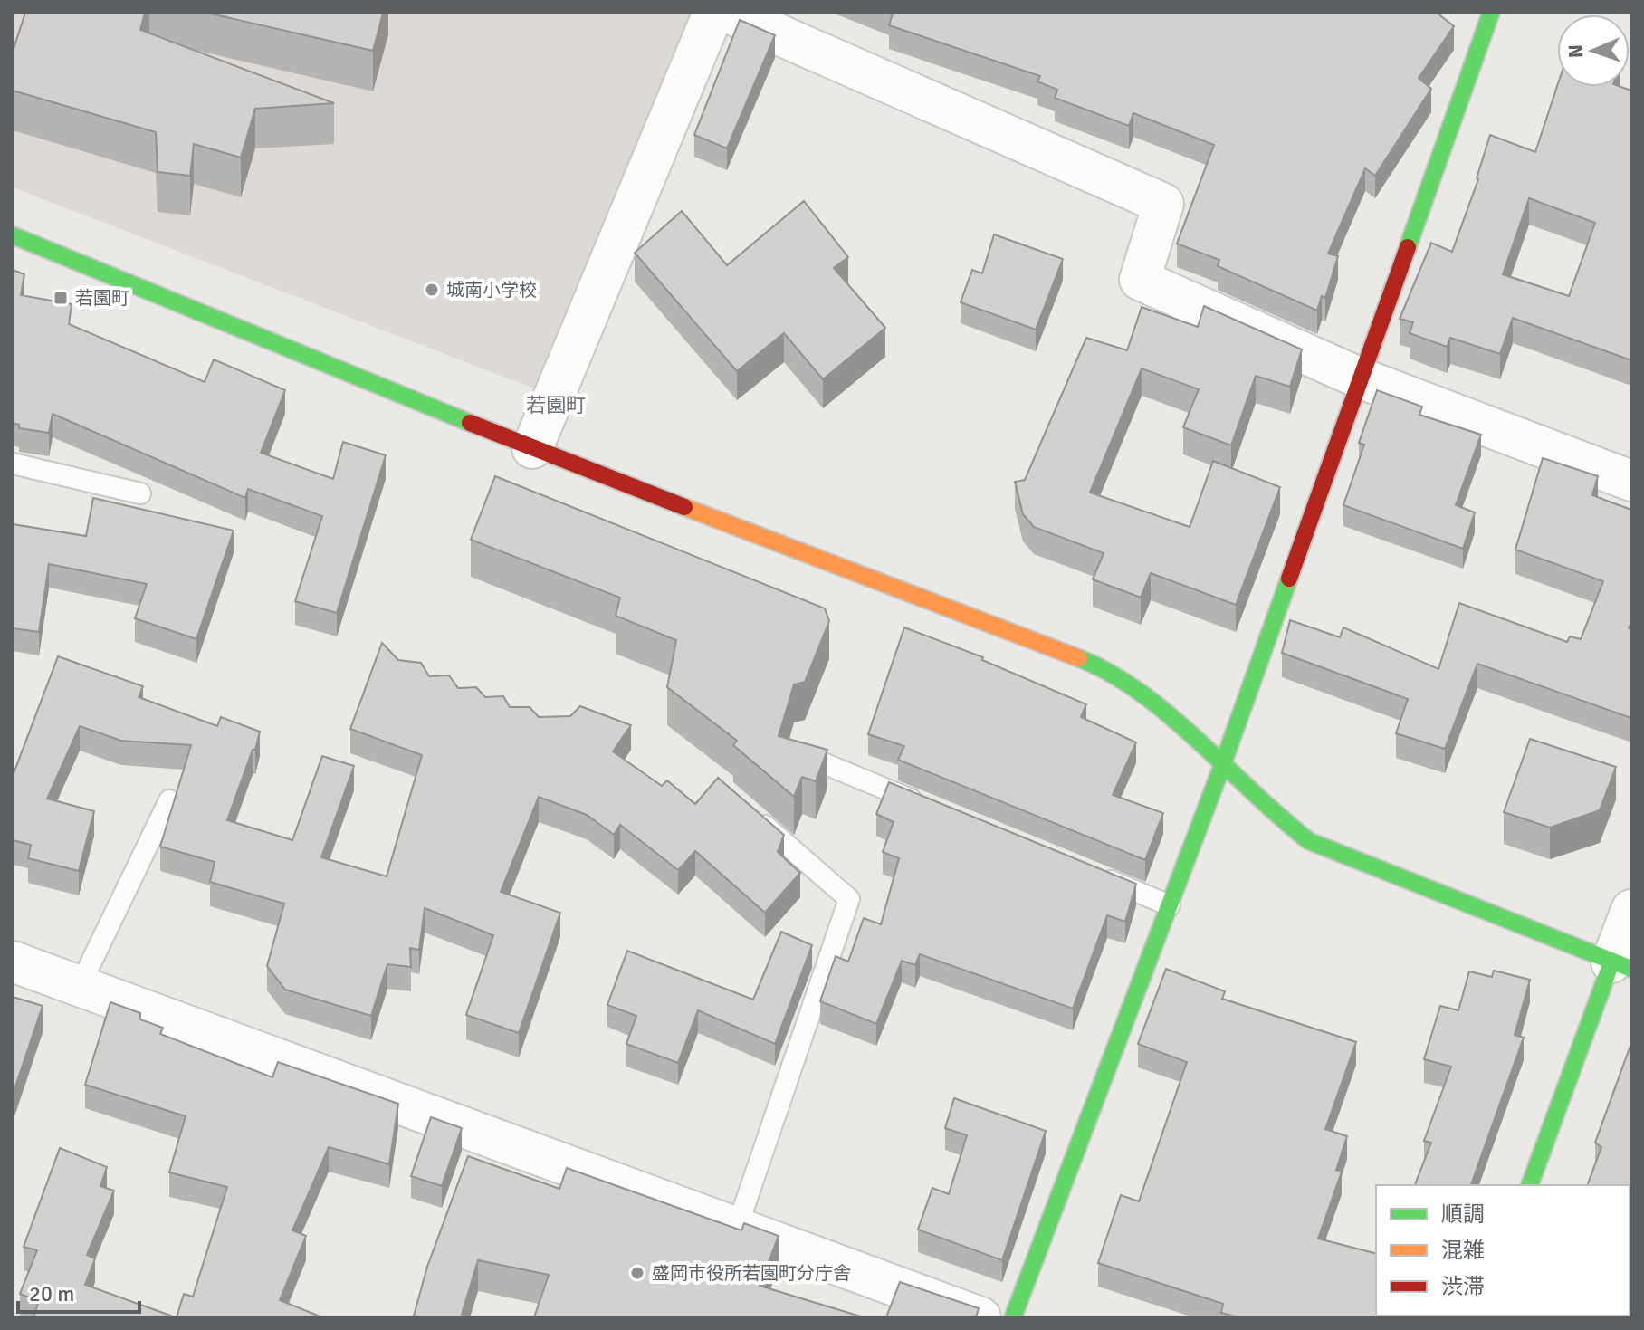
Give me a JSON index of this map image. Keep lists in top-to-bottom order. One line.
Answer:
{"districts":["若園町"],"places":{"other":["城南小学校","盛岡市役所若園町分庁舎"],"transit":["若園町"]},"legend":["順調","混雑","渋滞"],"scale_bar":"20 m","north":"left"}
